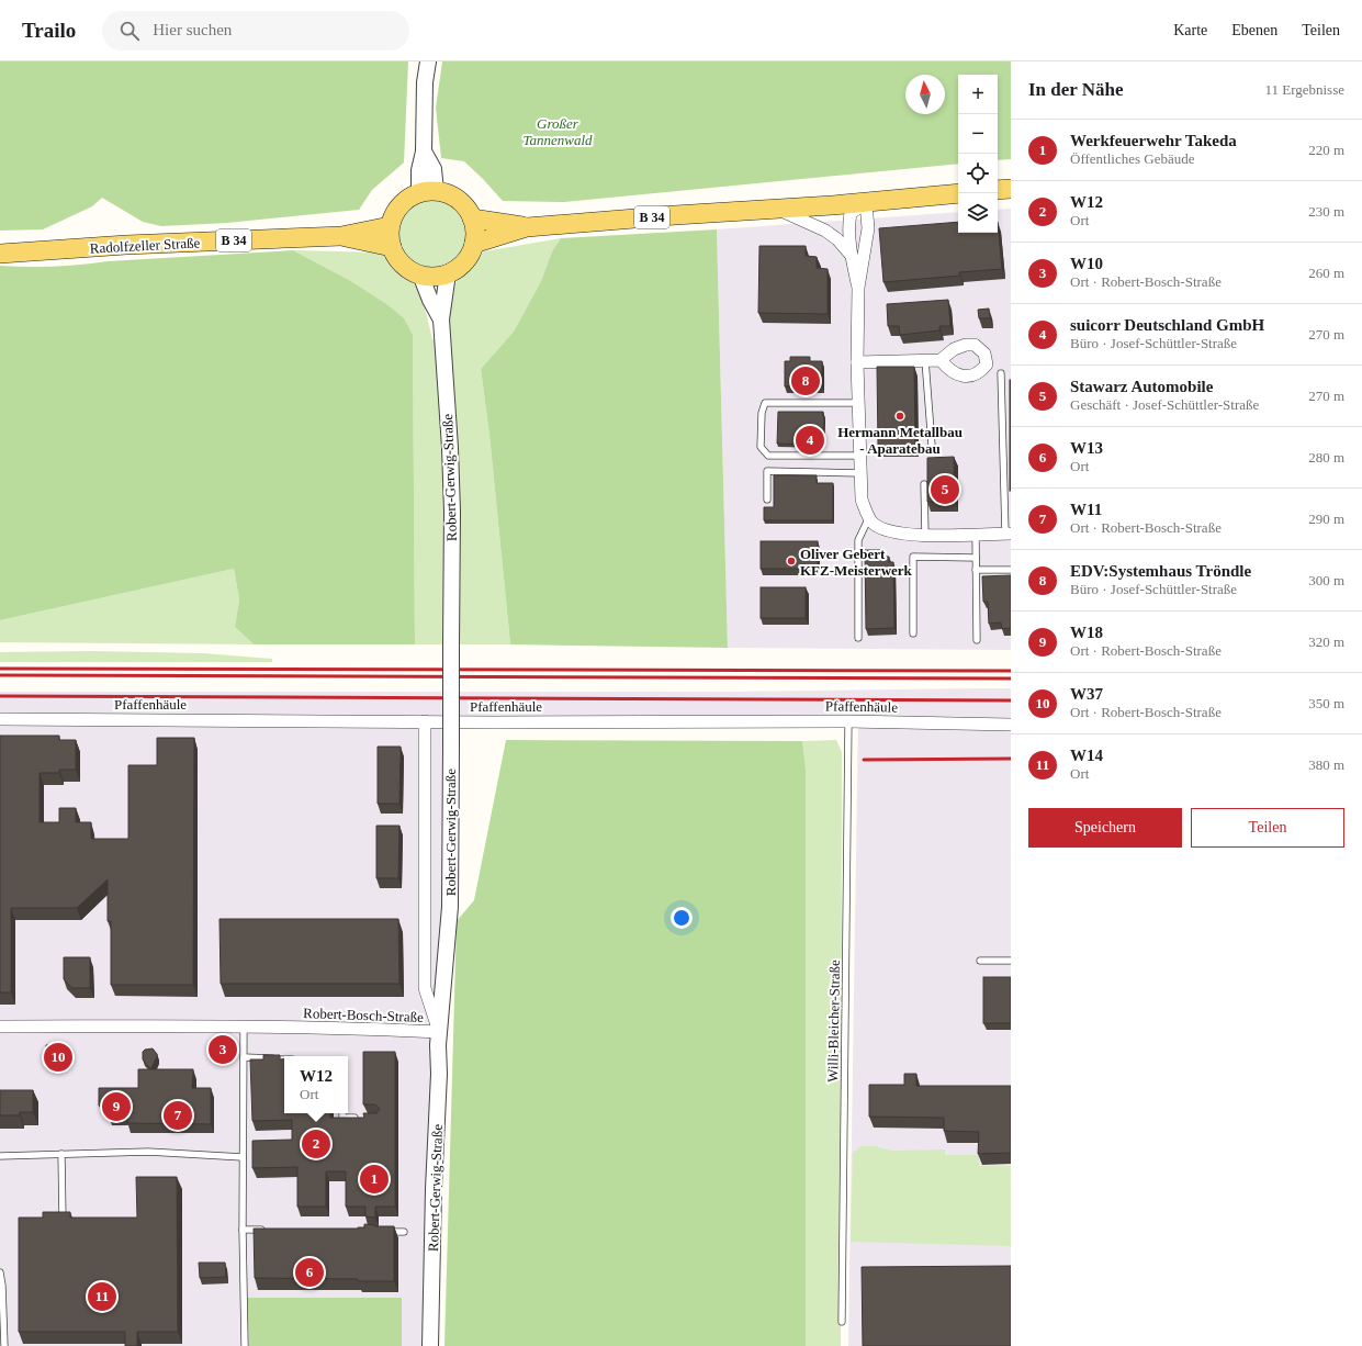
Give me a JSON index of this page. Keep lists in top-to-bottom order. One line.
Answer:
{"streets":{"main road":["B 34","Radolfzeller Straße"],"street":["Robert-Gerwig-Straße","Pfaffenhäule","Robert-Bosch-Straße"],"lane":["Willi-Bleicher-Straße"]},"crossings":[["B 34","Radolfzeller Straße"],["B 34","Robert-Gerwig-Straße"],["Robert-Gerwig-Straße","Robert-Bosch-Straße"],["Pfaffenhäule","Robert-Bosch-Straße"],["Pfaffenhäule","Willi-Bleicher-Straße"]],"parks":["Großer Tannenwald"],"places":["Hermann Metallbau - Aparatebau","Oliver Gebert KFZ-Meisterwerk"],"north":"top","page":{"header":"Trailo","search":"Hier suchen","nav":["Karte","Ebenen","Teilen"],"heading":["In der Nähe","11 Ergebnisse"],"map_buttons":["+","−"],"list":[{"mark":"1","name":"Werkfeuerwehr Takeda","note":"Öffentliches Gebäude","value":"220 m"},{"mark":"2","name":"W12","note":"Ort","value":"230 m"},{"mark":"3","name":"W10","note":"Ort · Robert-Bosch-Straße","value":"260 m"},{"mark":"4","name":"suicorr Deutschland GmbH","note":"Büro · Josef-Schüttler-Straße","value":"270 m"},{"mark":"5","name":"Stawarz Automobile","note":"Geschäft · Josef-Schüttler-Straße","value":"270 m"},{"mark":"6","name":"W13","note":"Ort","value":"280 m"},{"mark":"7","name":"W11","note":"Ort · Robert-Bosch-Straße","value":"290 m"},{"mark":"8","name":"EDV:Systemhaus Tröndle","note":"Büro · Josef-Schüttler-Straße","value":"300 m"},{"mark":"9","name":"W18","note":"Ort · Robert-Bosch-Straße","value":"320 m"},{"mark":"10","name":"W37","note":"Ort · Robert-Bosch-Straße","value":"350 m"},{"mark":"11","name":"W14","note":"Ort","value":"380 m"}],"pins":["8","4","5","3","10","9","7","2","1","6","11"],"buttons":["Speichern","Teilen"],"popup":["W12","Ort"]}}
